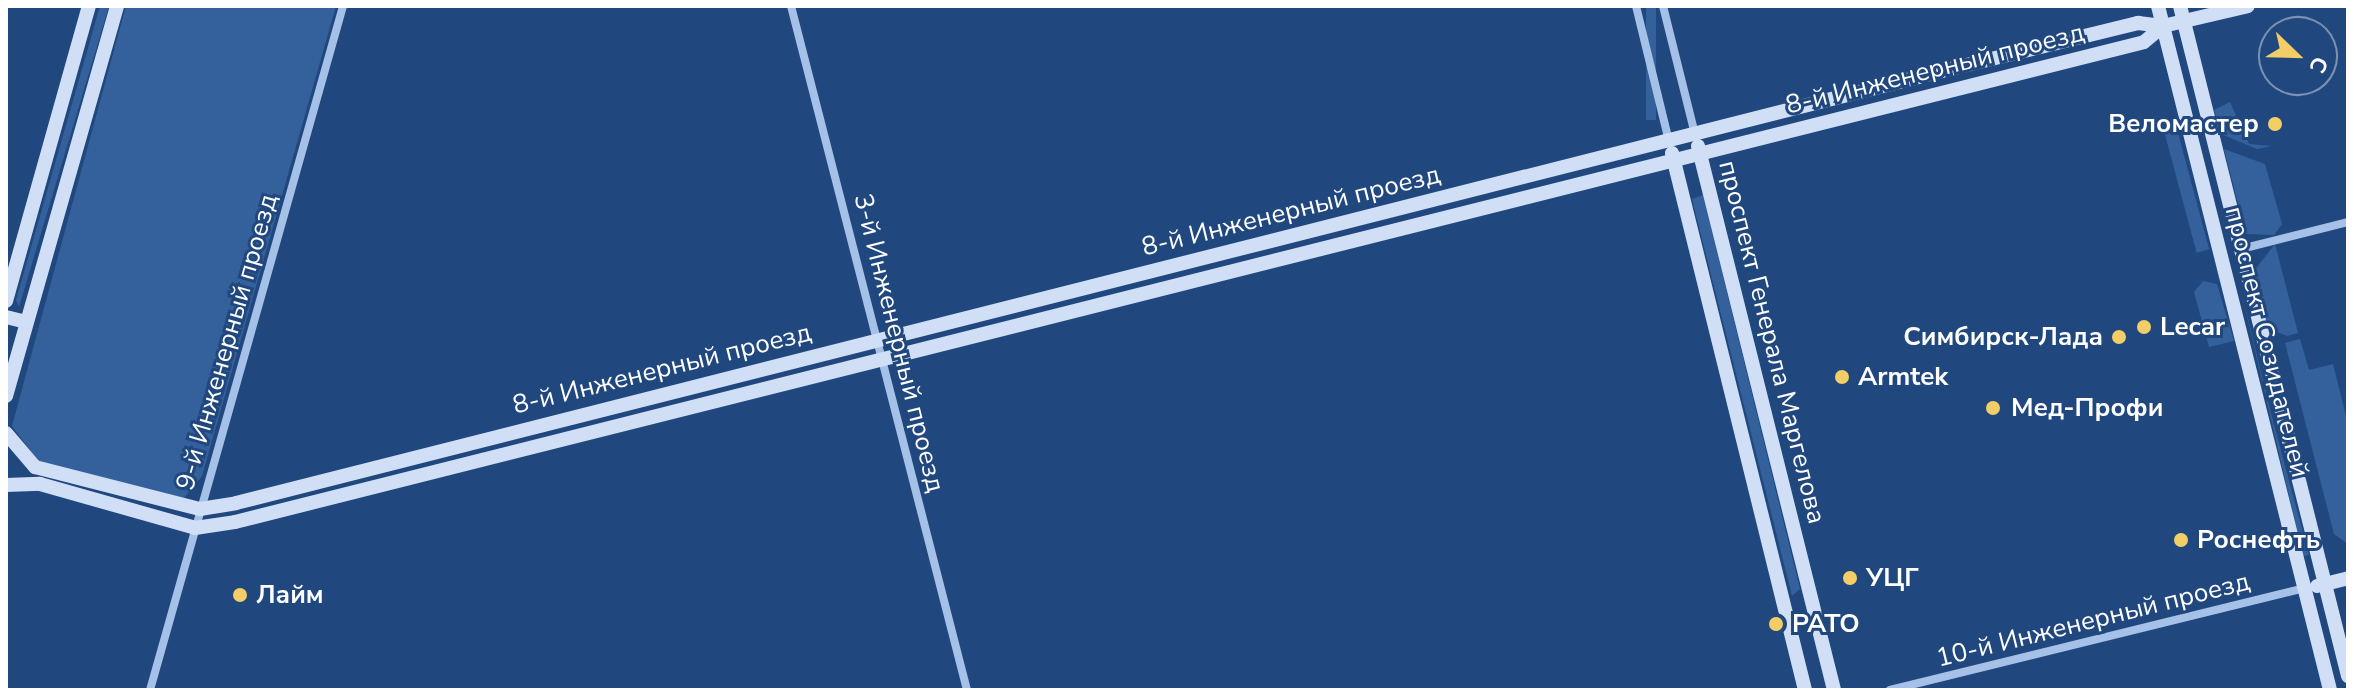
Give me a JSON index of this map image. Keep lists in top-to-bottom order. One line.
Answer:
{"streets":{"street":["8-й Инженерный проезд","9-й Инженерный проезд","проспект Генерала Маргелова","проспект Созидателей","3-й Инженерный проезд","10-й Инженерный проезд"]},"crossings":[["8-й Инженерный проезд","9-й Инженерный проезд"],["8-й Инженерный проезд","проспект Генерала Маргелова"],["8-й Инженерный проезд","проспект Созидателей"],["8-й Инженерный проезд","3-й Инженерный проезд"],["проспект Созидателей","10-й Инженерный проезд"]],"places":["Веломастер","Lecar","Симбирск-Лада","Armtek","Мед-Профи","Роснефть","УЦГ","Лайм","РАТО"],"north":"bottom right"}
